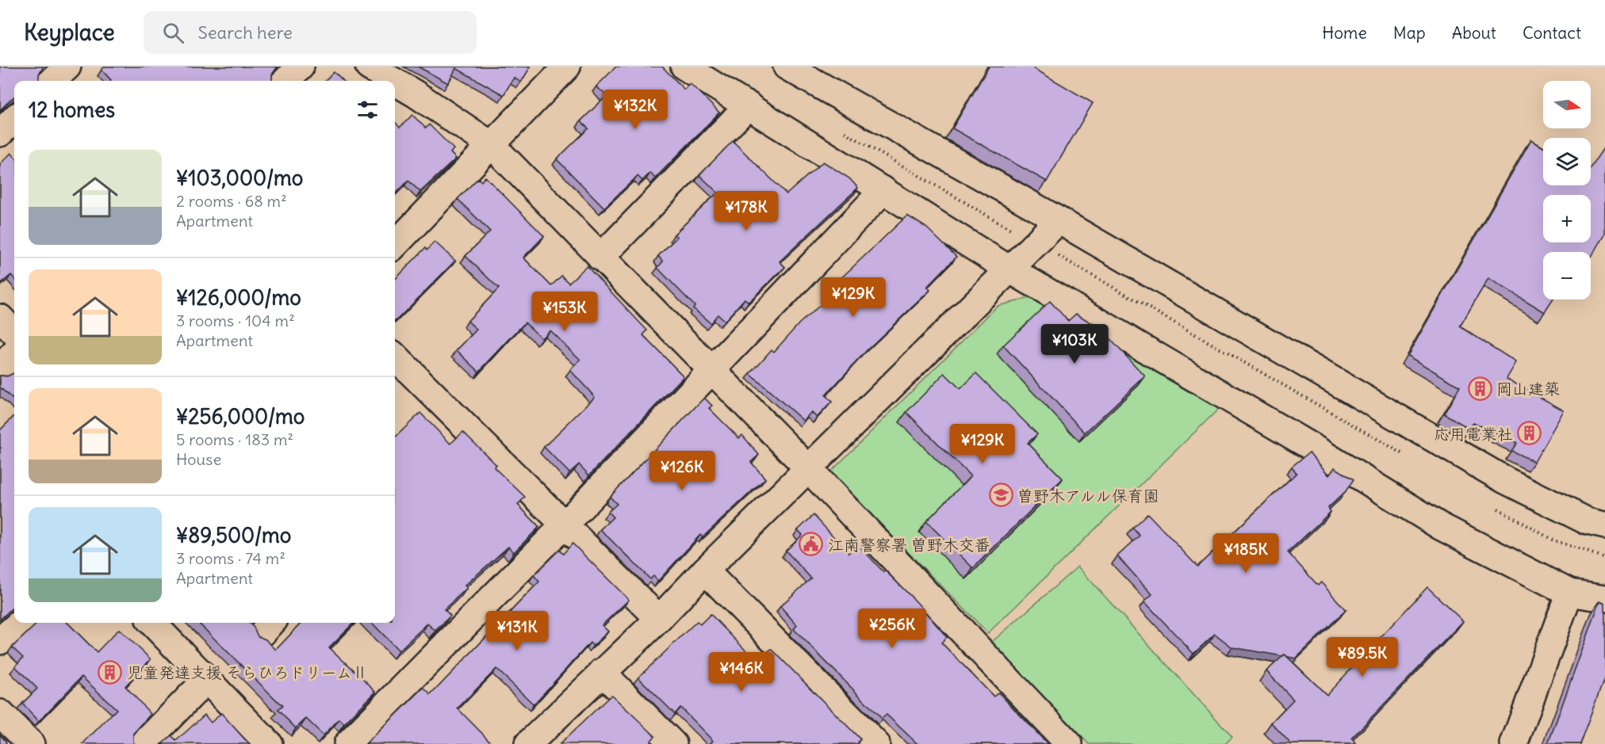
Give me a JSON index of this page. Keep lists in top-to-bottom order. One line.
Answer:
{"places":{"building":["岡山建築","応用電業社","児童発達支援 そらひろドリームⅡ"],"school or university":["曽野木アルル保育園"],"public building":["江南警察署 曽野木交番"]},"north":"right","page":{"header":"Keyplace","search":"Search here","nav":["Home","Map","About","Contact"],"map_buttons":["+","−"],"heading":"12 homes","price":["¥132K","¥178K","¥129K","¥153K","¥103K","¥129K","¥126K","¥185K","¥256K","¥131K","¥89.5K","¥146K"],"list":[{"name":"¥103,000/mo","note":"2 rooms · 68 m² · Apartment"},{"name":"¥126,000/mo","note":"3 rooms · 104 m² · Apartment"},{"name":"¥256,000/mo","note":"5 rooms · 183 m² · House"},{"name":"¥89,500/mo","note":"3 rooms · 74 m² · Apartment"}]}}
